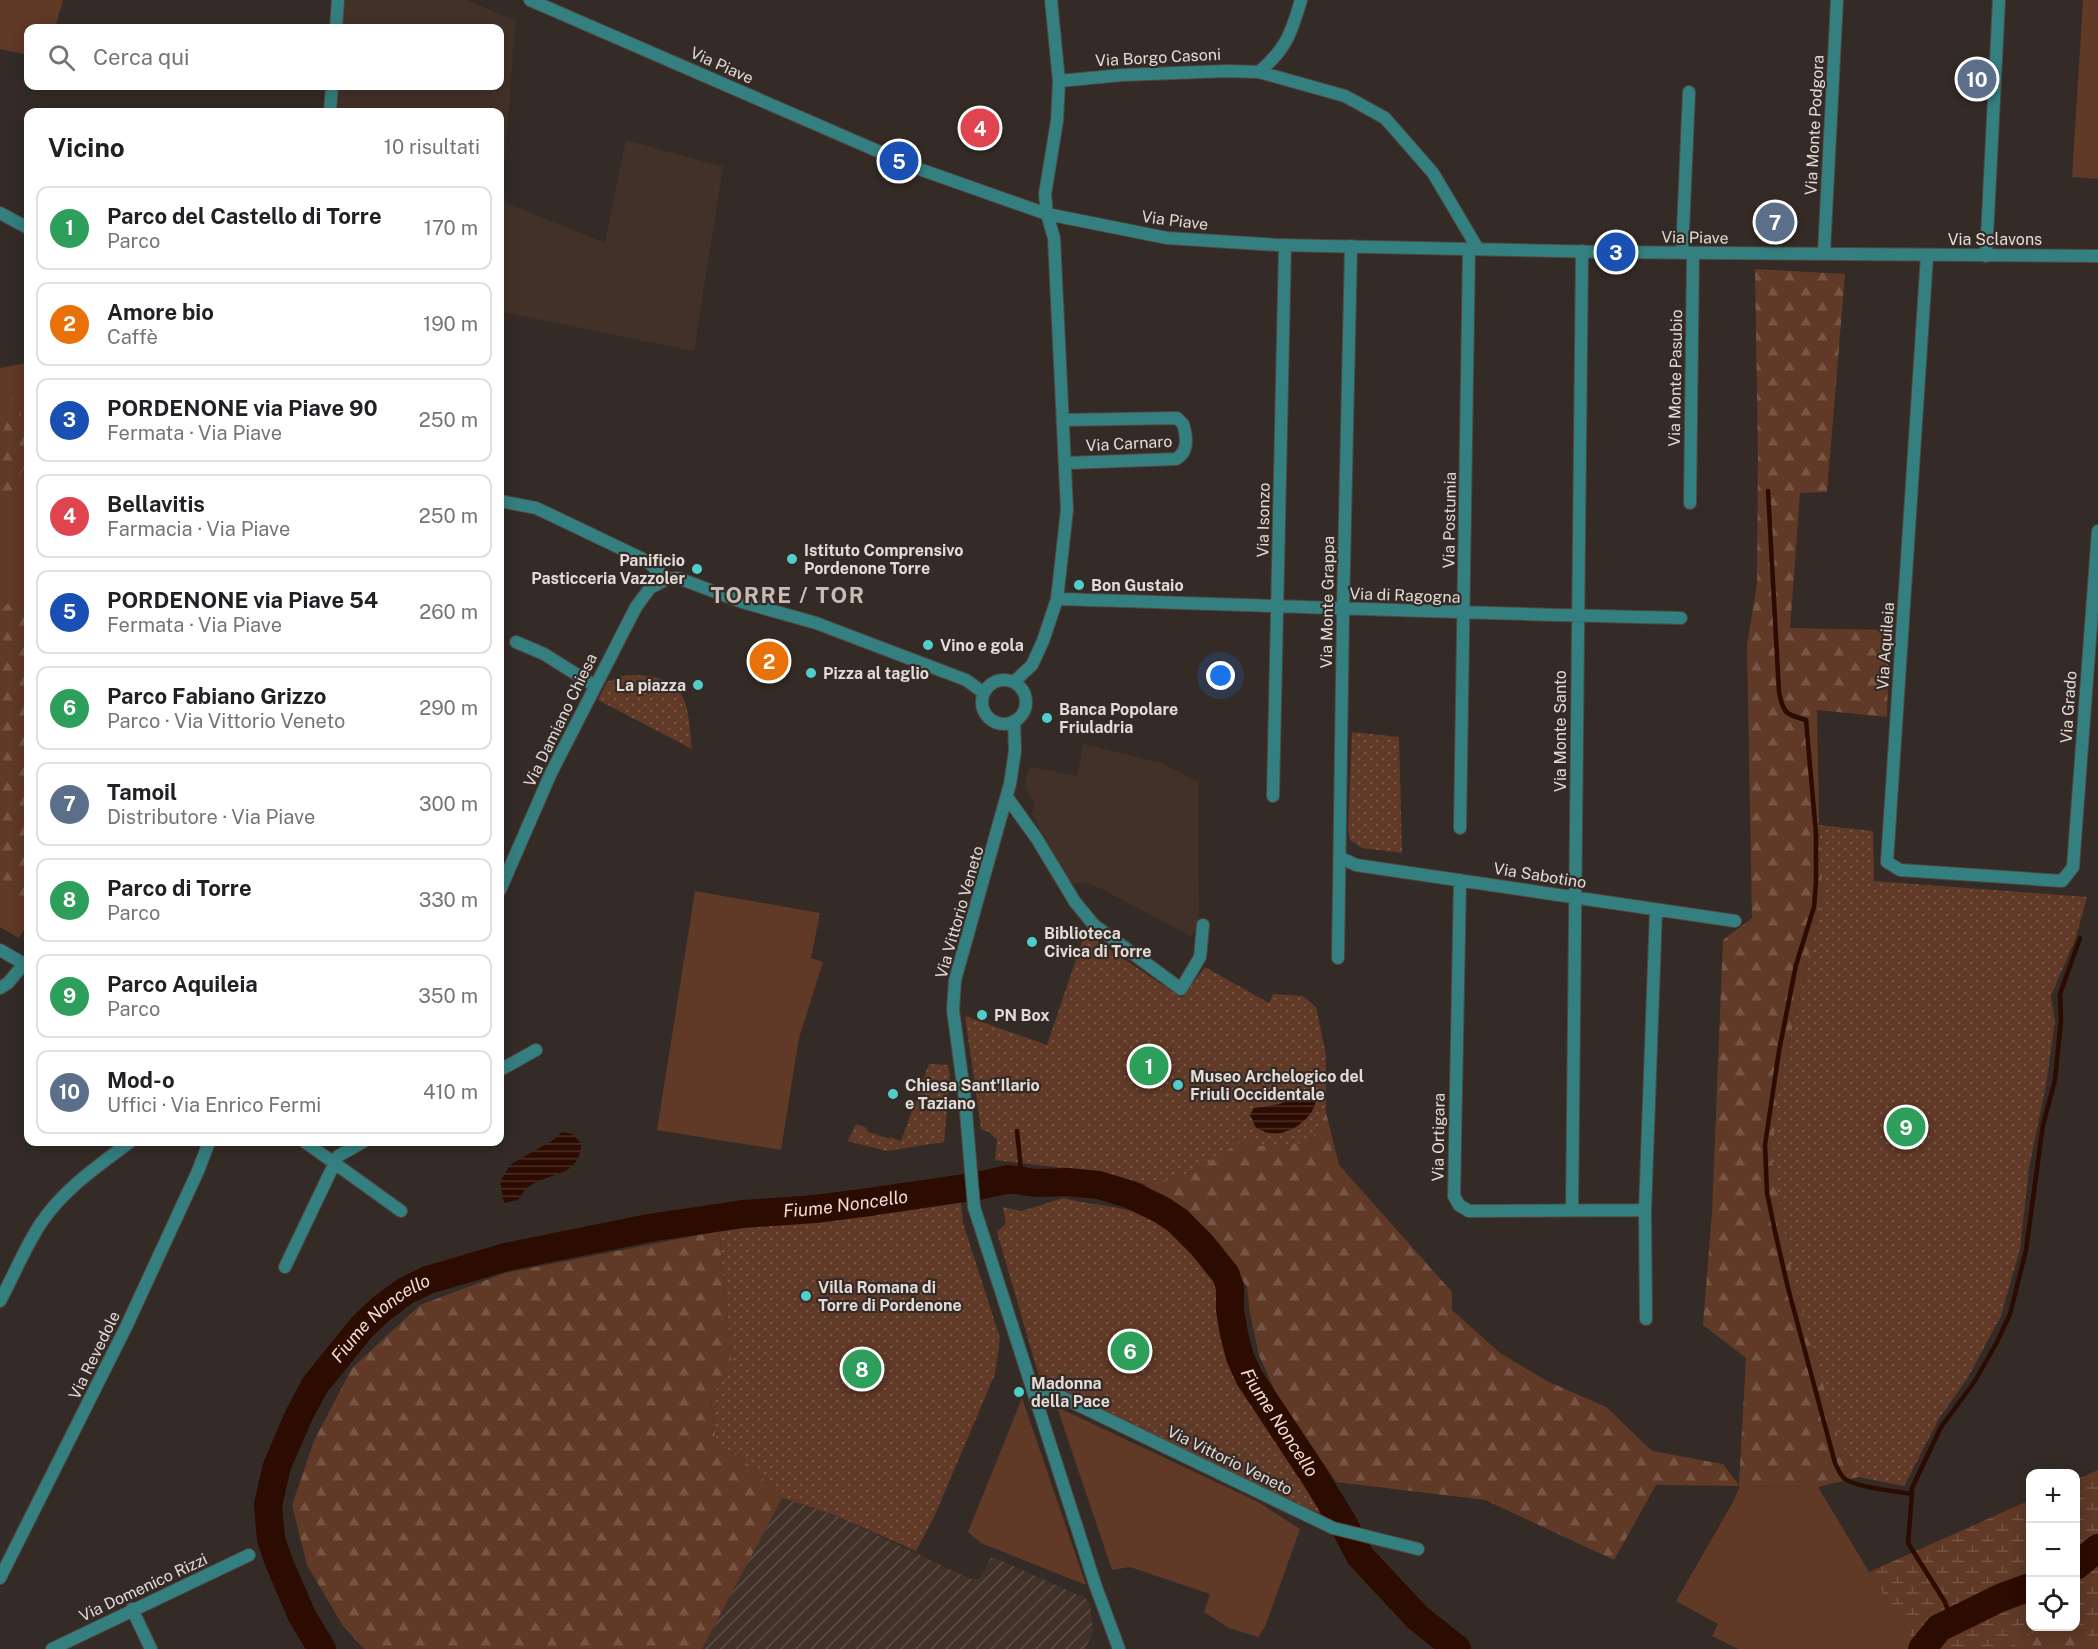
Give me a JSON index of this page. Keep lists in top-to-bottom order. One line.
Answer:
{"streets":{"street":["Via Borgo Casoni","Via Piave","Via Monte Podgora","Via Sclavons","Via Monte Pasubio","Via Carnaro","Via Isonzo","Via Postumia","Via di Ragogna","Via Monte Grappa","Via Aquileia","Via Grado","Via Damiano Chiesa","Via Monte Santo","Via Sabotino","Via Vittorio Veneto","Via Ortigara","Via Revedole","Via Domenico Rizzi"]},"crossings":[["Via Borgo Casoni","Via Piave"],["Via Borgo Casoni","Via Carnaro"],["Via Borgo Casoni","Via Postumia"],["Via Piave","Via Monte Podgora"],["Via Piave","Via Sclavons"],["Via Piave","Via Monte Pasubio"],["Via Piave","Via Carnaro"],["Via Piave","Via Isonzo"],["Via Piave","Via Postumia"],["Via Piave","Via Monte Grappa"],["Via Piave","Via Monte Santo"],["Via Sclavons","Via Aquileia"],["Via Carnaro","Via di Ragogna"],["Via Carnaro","Via Vittorio Veneto"],["Via Isonzo","Via di Ragogna"],["Via Postumia","Via di Ragogna"],["Via di Ragogna","Via Monte Grappa"],["Via di Ragogna","Via Monte Santo"],["Via Monte Grappa","Via Sabotino"],["Via Aquileia","Via Grado"],["Via Monte Santo","Via Sabotino"],["Via Monte Santo","Via Ortigara"],["Via Sabotino","Via Ortigara"]],"districts":["TORRE / TOR"],"water":["Fiume Noncello"],"places":["Istituto Comprensivo Pordenone Torre","Panificio Pasticceria Vazzoler","Bon Gustaio","Vino e gola","Pizza al taglio","La piazza","Banca Popolare Friuladria","Biblioteca Civica di Torre","PN Box","Museo Archelogico del Friuli Occidentale","Chiesa Sant'Ilario e Taziano","Villa Romana di Torre di Pordenone","Madonna della Pace"],"page":{"search":"Cerca qui","pins":["10","4","5","7","3","2","1","9","6","8"],"heading":["Vicino","10 risultati"],"list":[{"mark":"1","name":"Parco del Castello di Torre","note":"Parco","value":"170 m"},{"mark":"2","name":"Amore bio","note":"Caffè","value":"190 m"},{"mark":"3","name":"PORDENONE via Piave 90","note":"Fermata · Via Piave","value":"250 m"},{"mark":"4","name":"Bellavitis","note":"Farmacia · Via Piave","value":"250 m"},{"mark":"5","name":"PORDENONE via Piave 54","note":"Fermata · Via Piave","value":"260 m"},{"mark":"6","name":"Parco Fabiano Grizzo","note":"Parco · Via Vittorio Veneto","value":"290 m"},{"mark":"7","name":"Tamoil","note":"Distributore · Via Piave","value":"300 m"},{"mark":"8","name":"Parco di Torre","note":"Parco","value":"330 m"},{"mark":"9","name":"Parco Aquileia","note":"Parco","value":"350 m"},{"mark":"10","name":"Mod-o","note":"Uffici · Via Enrico Fermi","value":"410 m"}],"map_buttons":["+","−"]}}
